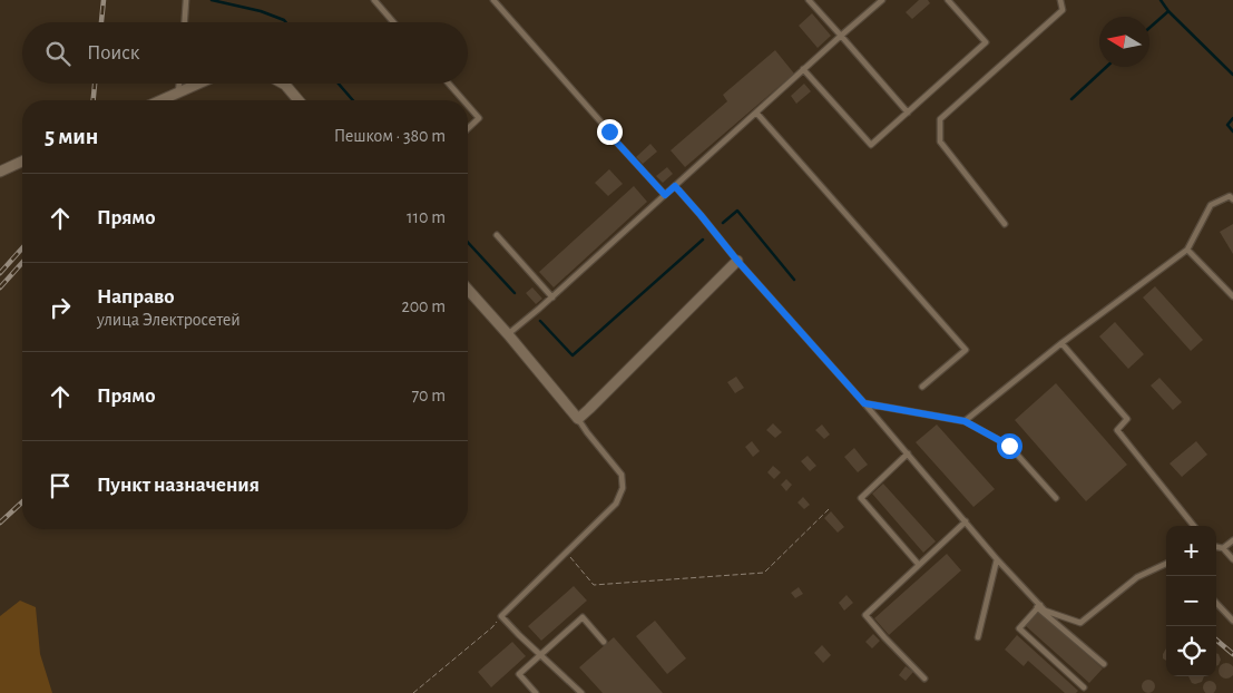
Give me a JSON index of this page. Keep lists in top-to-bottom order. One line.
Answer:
{"north":"left","page":{"search":"Поиск","heading":["5 мин","Пешком · 380 m"],"list":[["Прямо","110 m"],["Направо","улица Электросетей","200 m"],["Прямо","70 m"],"Пункт назначения"],"map_buttons":["+","−"]}}
